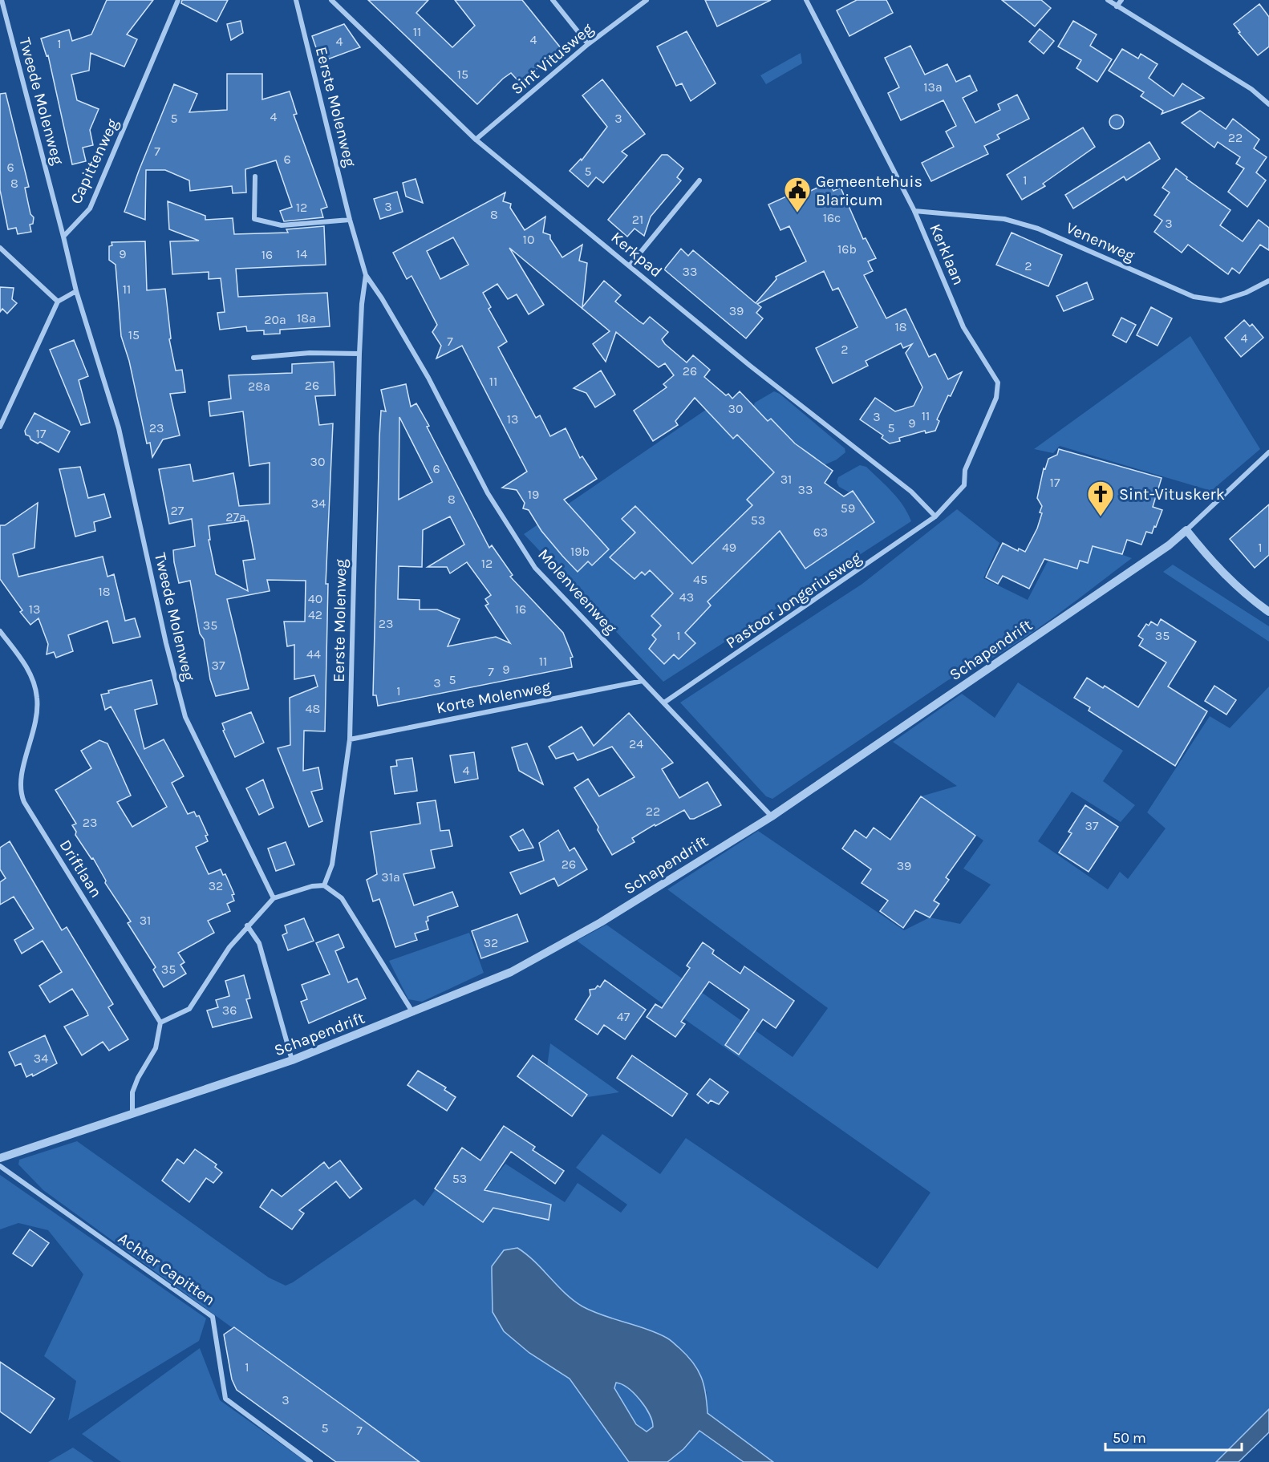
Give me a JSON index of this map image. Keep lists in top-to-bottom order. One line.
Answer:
{"streets":{"street":["Sint Vitusweg","Tweede Molenweg","Eerste Molenweg","Capittenweg","Venenweg","Kerkpad","Kerklaan","Molenveenweg","Pastoor Jongeriusweg","Schapendrift","Korte Molenweg","Driftlaan","Achter Capitten"]},"crossings":[["Sint Vitusweg","Kerkpad"],["Tweede Molenweg","Capittenweg"],["Eerste Molenweg","Molenveenweg"],["Eerste Molenweg","Korte Molenweg"],["Venenweg","Kerklaan"],["Kerkpad","Kerklaan"],["Kerkpad","Pastoor Jongeriusweg"],["Kerklaan","Pastoor Jongeriusweg"],["Molenveenweg","Pastoor Jongeriusweg"],["Molenveenweg","Schapendrift"],["Molenveenweg","Korte Molenweg"]],"places":{"public building":["Gemeentehuis Blaricum"],"church":["Sint-Vituskerk"]},"house_numbers":["11","4","4","1","15","13a","4","5","3","22","7","6","6","5","1","8","3","12","8","16c","21","3","10","16b","9","14","16","2","33","11","39","18a","20a","18","15","4","7","2","26","11","26","28a","30","11","3","13","9","23","5","17","30","6","31","17","33","19","8","34","59","27","27a","53","63","49","1","19b","12","45","18","43","40","13","16","42","23","35","1","35","44","11","37","9","7","5","3","1","48","24","4","22","23","37","26","39","31a","32","31","32","35","36","47","34","53","1","3","5","7"],"scale_bar":"50 m"}
